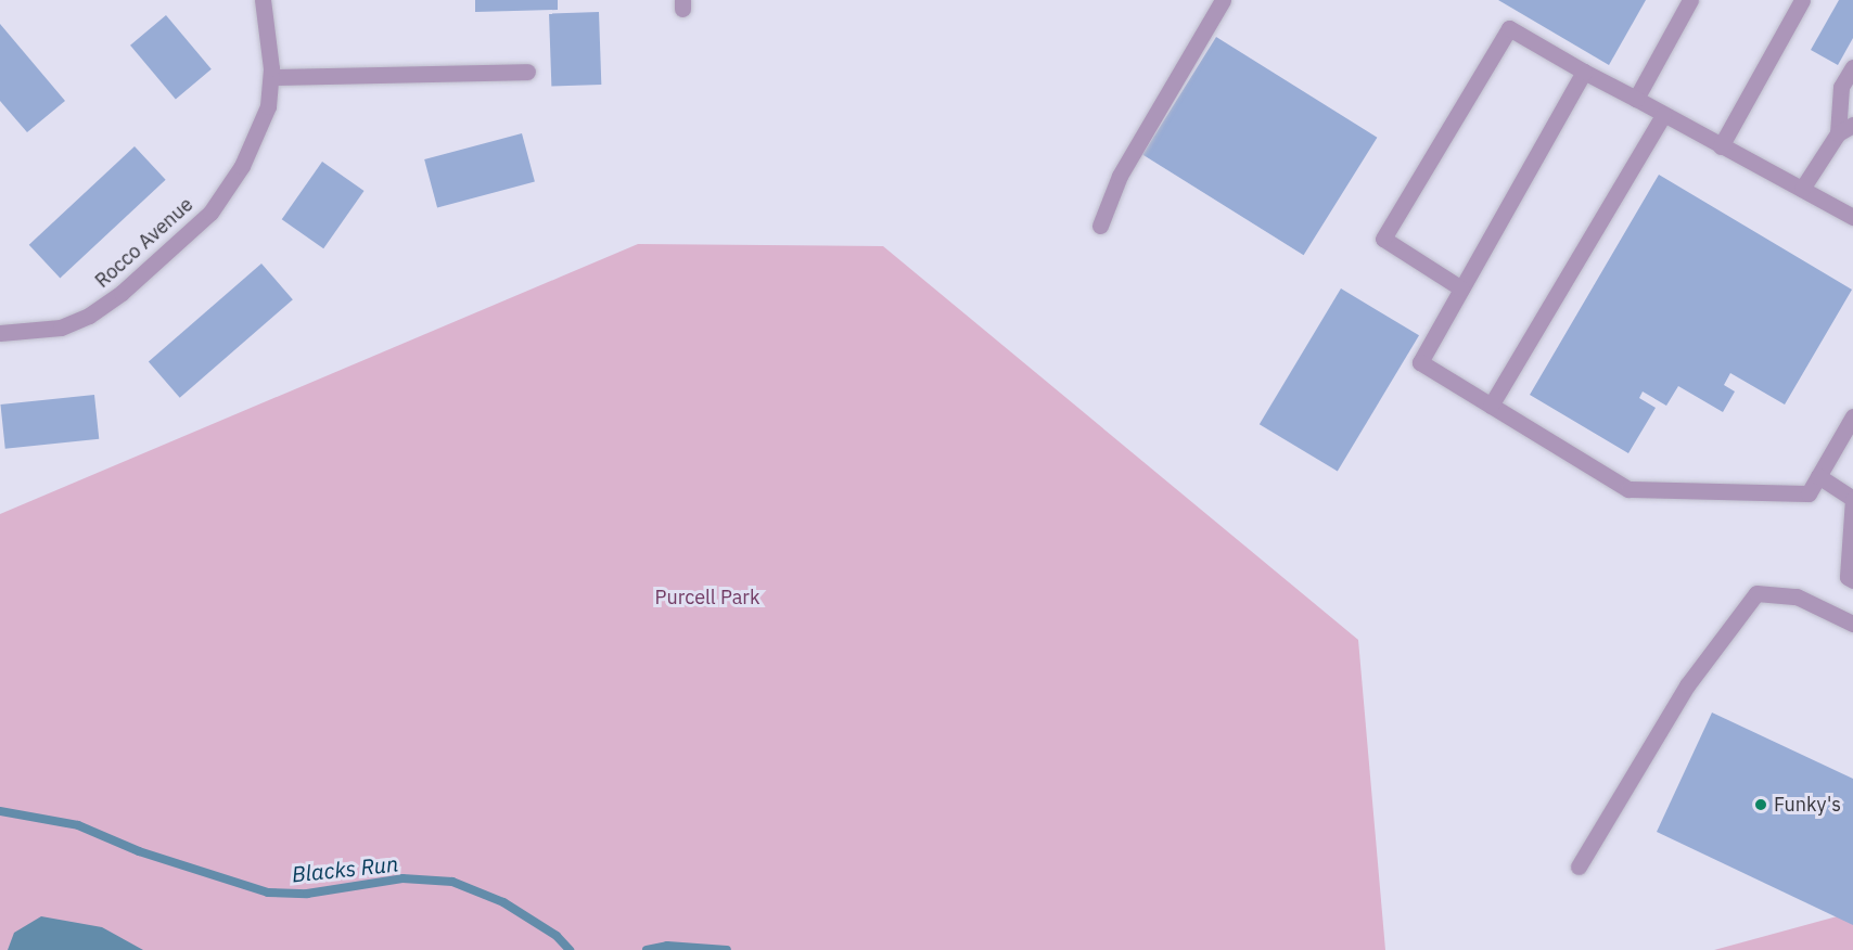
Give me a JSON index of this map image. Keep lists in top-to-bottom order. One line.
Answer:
{"streets":{"street":["Rocco Avenue"]},"water":["Blacks Run"],"parks":["Purcell Park"],"places":["Funky's"]}
